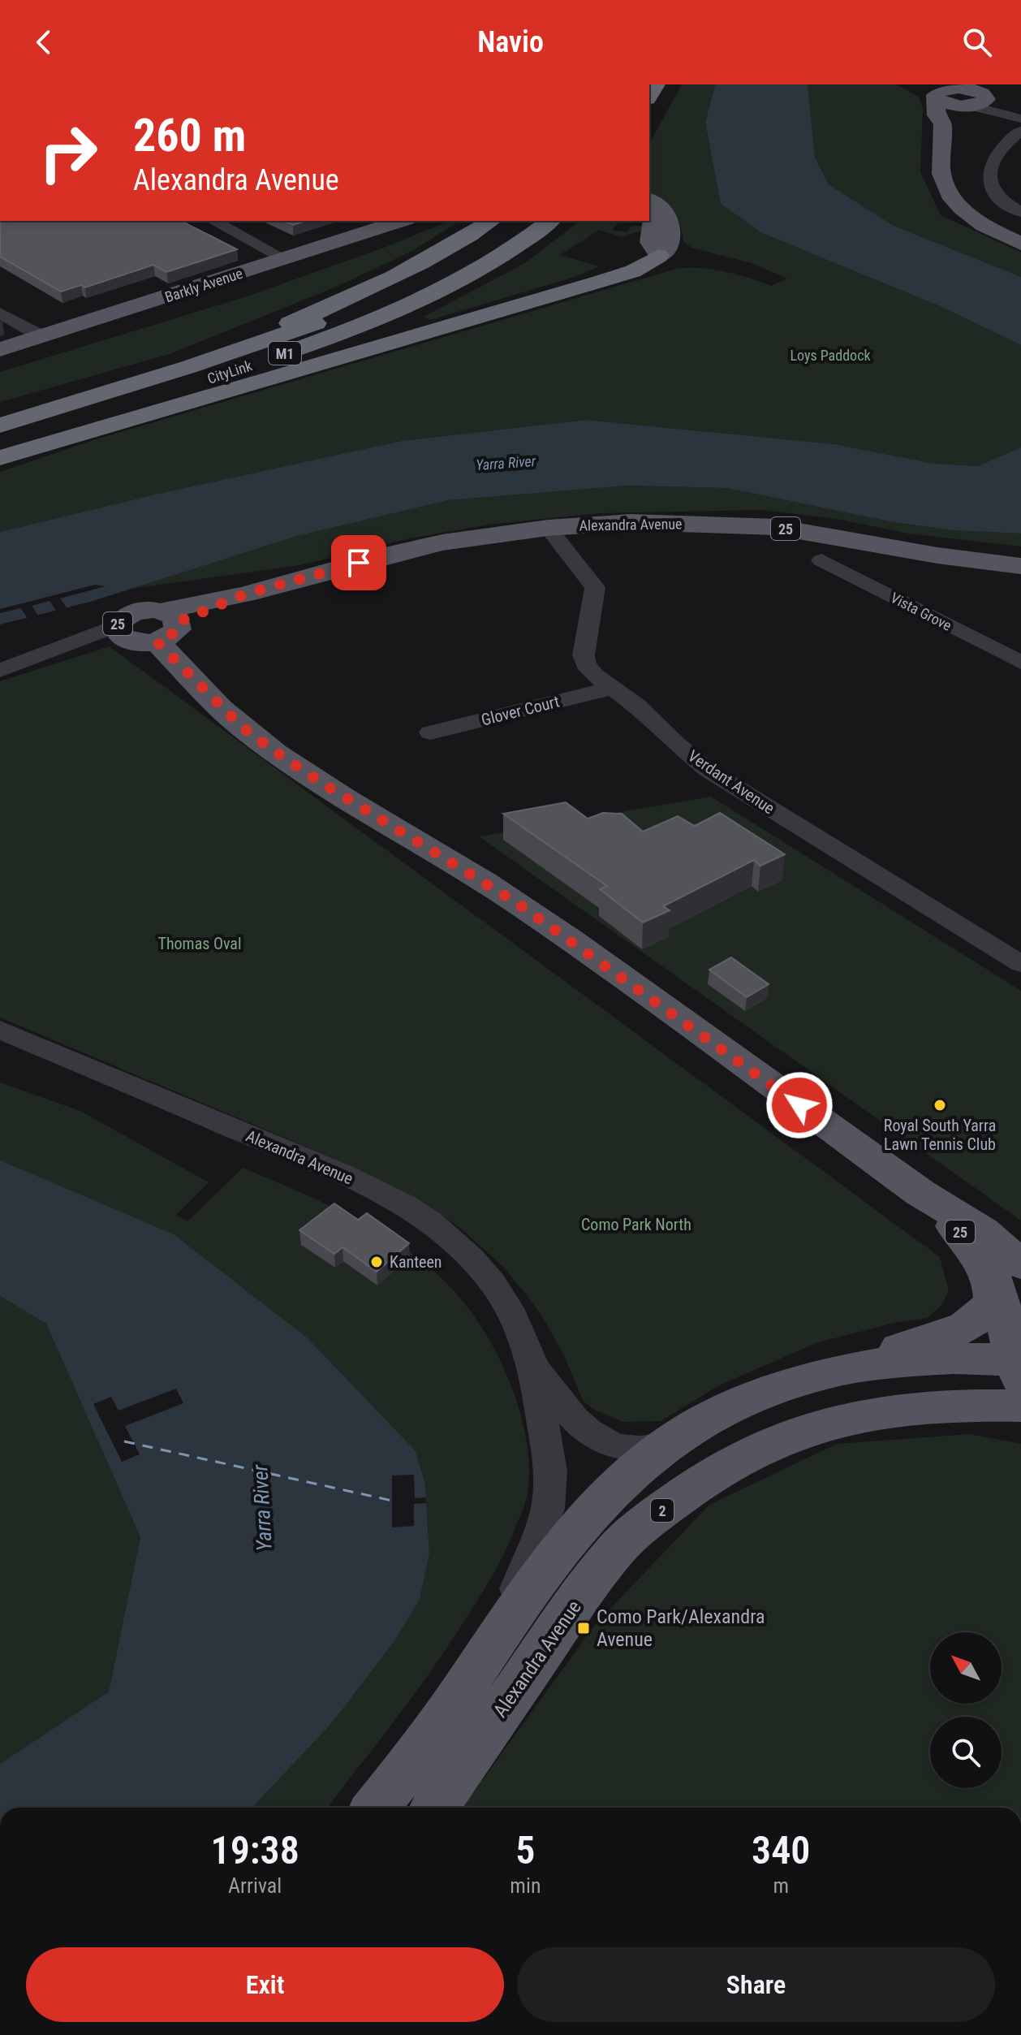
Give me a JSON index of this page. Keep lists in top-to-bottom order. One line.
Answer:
{"streets":{"highway":["M1","CityLink"],"main road":["Barkly Avenue","Alexandra Avenue","25","2"],"street":["Vista Grove","Glover Court","Verdant Avenue"]},"crossings":[["Alexandra Avenue","25"],["Alexandra Avenue","Verdant Avenue"],["Glover Court","Verdant Avenue"]],"water":["Yarra River"],"parks":["Loys Paddock","Thomas Oval","Como Park North"],"places":{"other":["Royal South Yarra Lawn Tennis Club","Kanteen"],"transit":["Como Park/Alexandra Avenue"]},"north":"top left","page":{"header":"Navio","turn":["260 m","Alexandra Avenue"],"eta":["19:38","Arrival","5","min","340","m"],"buttons":["Exit","Share"]}}
